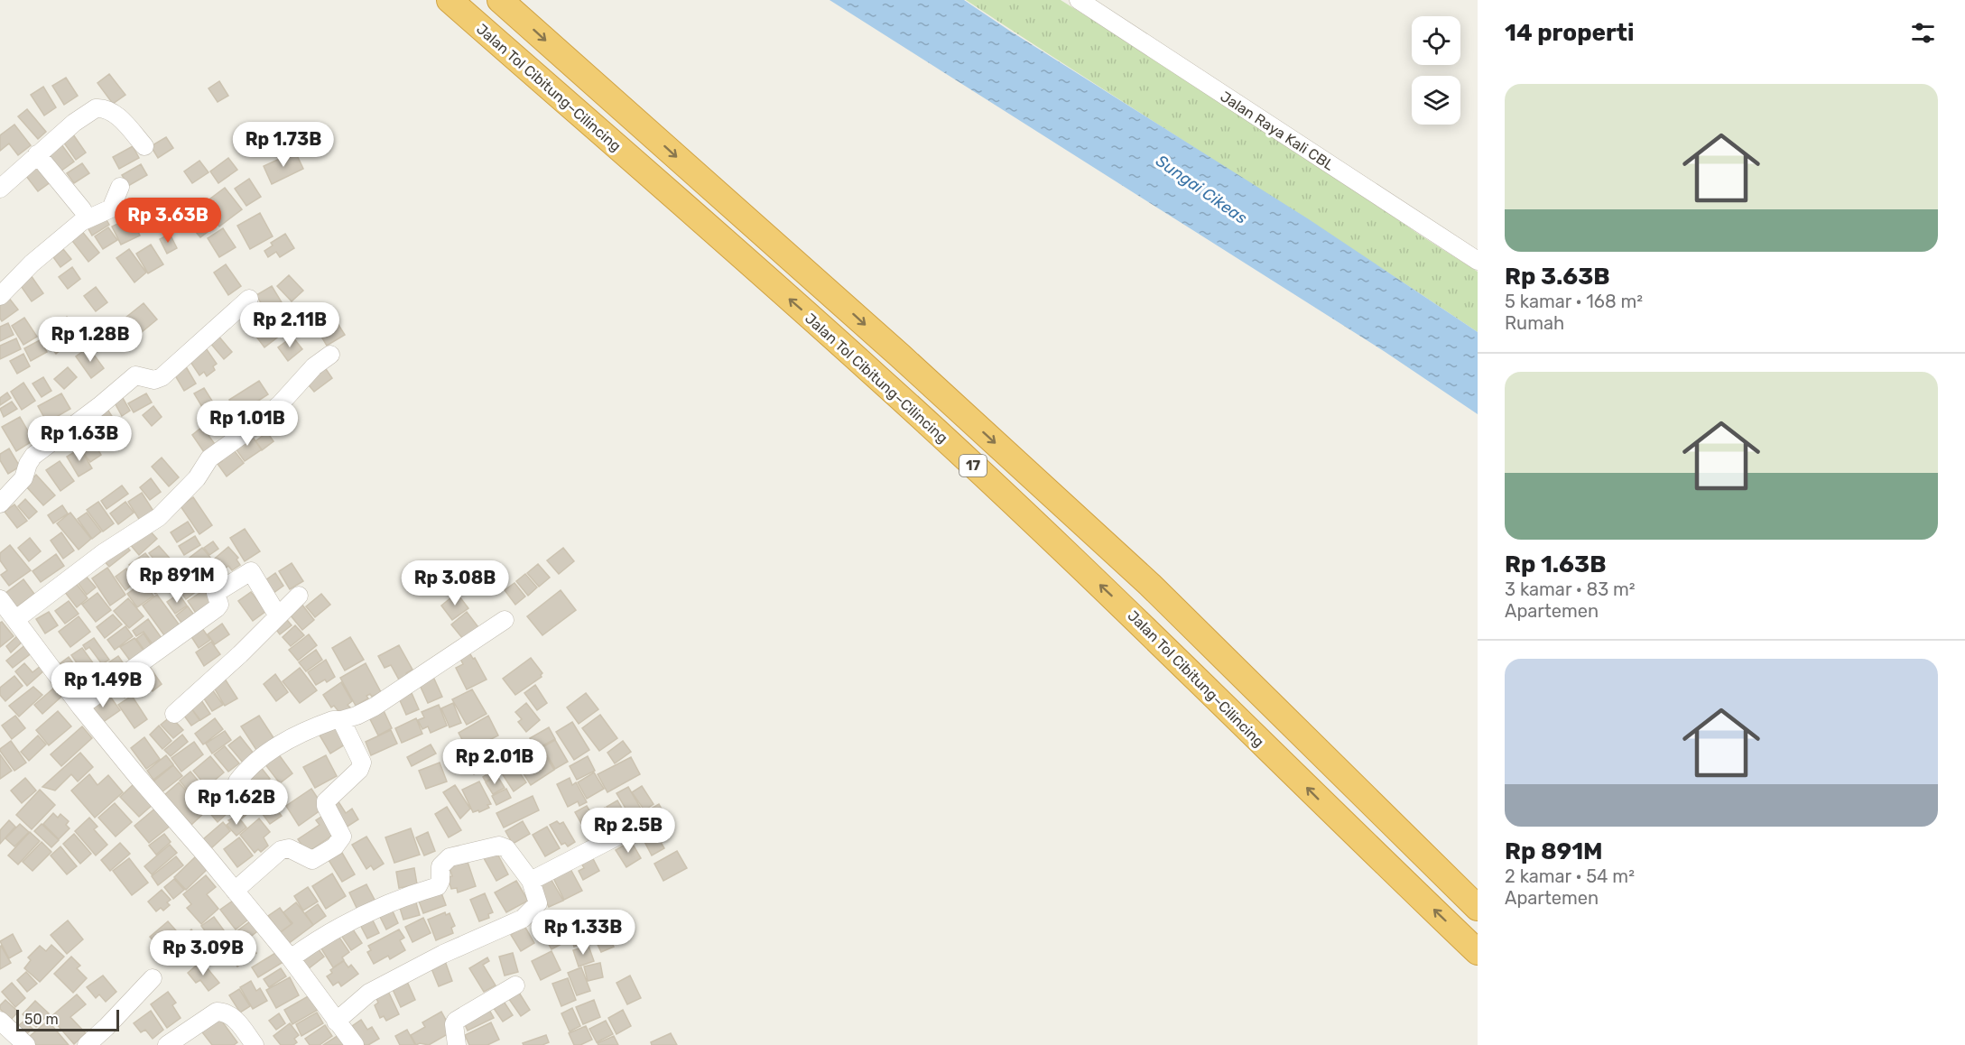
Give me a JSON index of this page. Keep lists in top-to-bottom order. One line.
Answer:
{"streets":{"highway":["Jalan Tol Cibitung–Cilincing","17"],"street":["Jalan Raya Kali CBL"]},"water":["Sungai Cikeas"],"scale_bar":"50 m","page":{"heading":"14 properti","list":[{"name":"Rp 3.63B","note":"5 kamar · 168 m² · Rumah"},{"name":"Rp 1.63B","note":"3 kamar · 83 m² · Apartemen"},{"name":"Rp 891M","note":"2 kamar · 54 m² · Apartemen"}],"price":["Rp 1.73B","Rp 3.63B","Rp 2.11B","Rp 1.28B","Rp 1.01B","Rp 1.63B","Rp 891M","Rp 3.08B","Rp 1.49B","Rp 2.01B","Rp 1.62B","Rp 2.5B","Rp 1.33B","Rp 3.09B"],"scale":"50 m"}}
